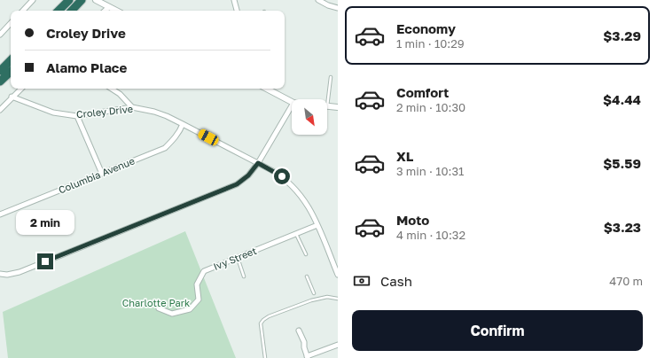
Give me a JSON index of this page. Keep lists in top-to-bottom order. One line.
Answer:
{"streets":{"street":["Croley Drive","Columbia Avenue","Ivy Street"]},"crossings":[["Croley Drive","Columbia Avenue"],["Croley Drive","Ivy Street"]],"parks":["Charlotte Park"],"north":"bottom right","page":{"list":[{"name":"Economy","note":"1 min · 10:29","value":"$3.29"},{"name":"Comfort","note":"2 min · 10:30","value":"$4.44"},{"name":"XL","note":"3 min · 10:31","value":"$5.59"},{"name":"Moto","note":"4 min · 10:32","value":"$3.23"}],"banner":["Croley Drive","Alamo Place"],"bubble":"2 min","pay":["Cash","470 m"],"buttons":"Confirm"}}
